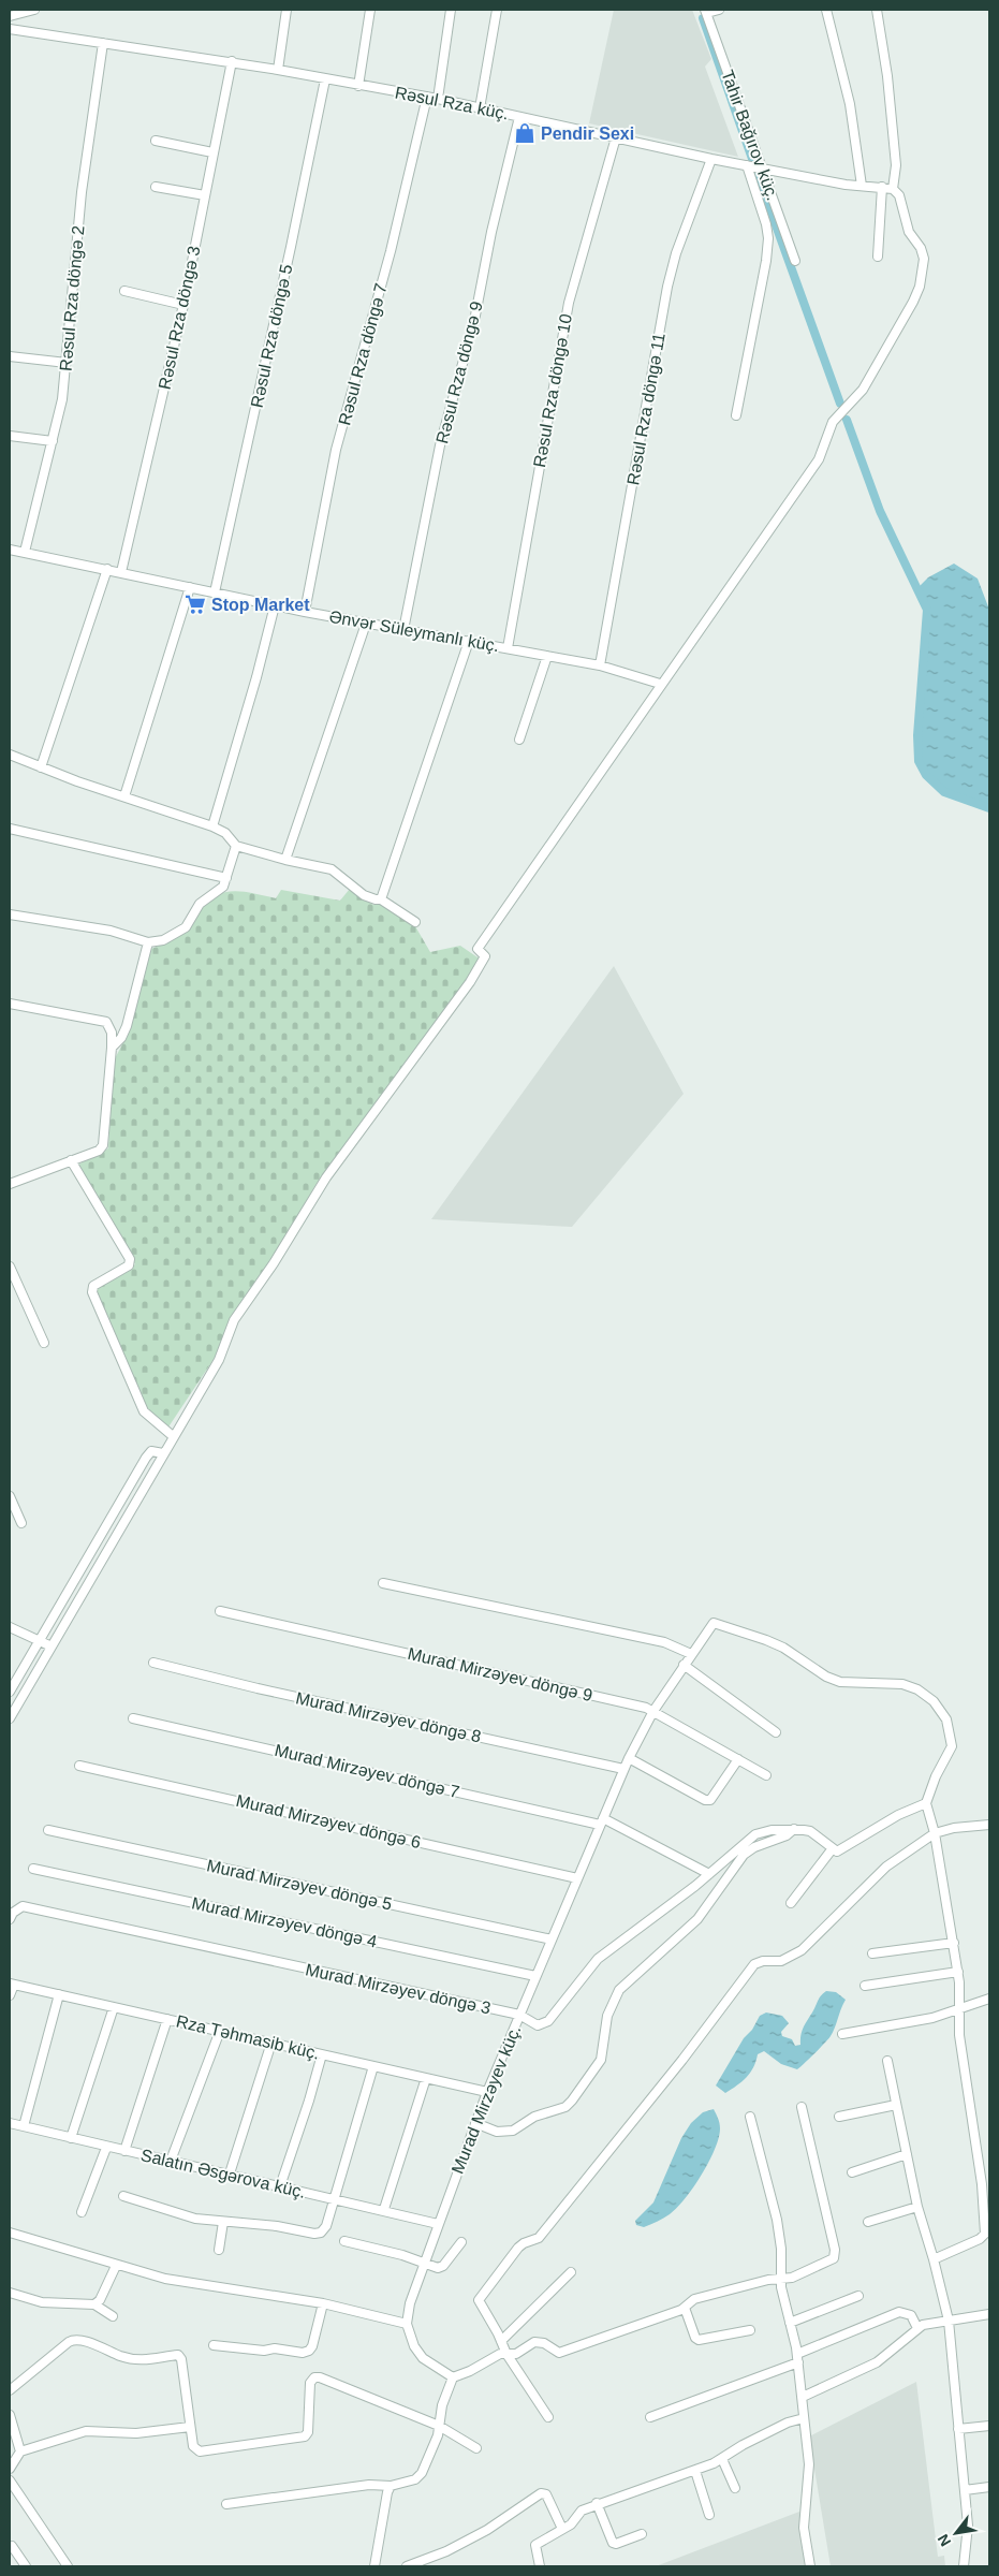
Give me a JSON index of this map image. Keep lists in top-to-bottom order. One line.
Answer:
{"streets":{"street":["Rəsul Rza küç.","Tahir Bağırov küç.","Rəsul Rza döngə 2","Rəsul Rza döngə 3","Rəsul Rza döngə 5","Rəsul Rza döngə 7","Rəsul Rza döngə 9","Rəsul Rza döngə 10","Rəsul Rza döngə 11","Ənvər Süleymanlı küç.","Murad Mirzəyev döngə 9","Murad Mirzəyev döngə 8","Murad Mirzəyev döngə 7","Murad Mirzəyev döngə 6","Murad Mirzəyev döngə 5","Murad Mirzəyev döngə 4","Murad Mirzəyev döngə 3","Rza Təhmasib küç.","Murad Mirzəyev küç.","Salatın Əsgərova küç."]},"crossings":[["Rəsul Rza küç.","Tahir Bağırov küç."],["Rəsul Rza küç.","Rəsul Rza döngə 2"],["Rəsul Rza küç.","Rəsul Rza döngə 3"],["Rəsul Rza küç.","Rəsul Rza döngə 5"],["Rəsul Rza küç.","Rəsul Rza döngə 7"],["Rəsul Rza küç.","Rəsul Rza döngə 9"],["Rəsul Rza küç.","Rəsul Rza döngə 10"],["Rəsul Rza küç.","Rəsul Rza döngə 11"],["Rəsul Rza döngə 2","Ənvər Süleymanlı küç."],["Rəsul Rza döngə 3","Ənvər Süleymanlı küç."],["Rəsul Rza döngə 5","Ənvər Süleymanlı küç."],["Rəsul Rza döngə 7","Ənvər Süleymanlı küç."],["Rəsul Rza döngə 9","Ənvər Süleymanlı küç."],["Rəsul Rza döngə 10","Ənvər Süleymanlı küç."],["Rəsul Rza döngə 11","Ənvər Süleymanlı küç."],["Murad Mirzəyev döngə 9","Murad Mirzəyev küç."],["Murad Mirzəyev döngə 8","Murad Mirzəyev küç."],["Murad Mirzəyev döngə 7","Murad Mirzəyev döngə 3"],["Murad Mirzəyev döngə 7","Murad Mirzəyev küç."],["Murad Mirzəyev döngə 6","Murad Mirzəyev küç."],["Murad Mirzəyev döngə 5","Murad Mirzəyev küç."],["Murad Mirzəyev döngə 4","Murad Mirzəyev küç."],["Murad Mirzəyev döngə 3","Murad Mirzəyev küç."],["Rza Təhmasib küç.","Murad Mirzəyev küç."],["Murad Mirzəyev küç.","Salatın Əsgərova küç."]],"places":{"shop":["Pendir Sexi"],"supermarket":["Stop Market"]},"north":"bottom left"}
